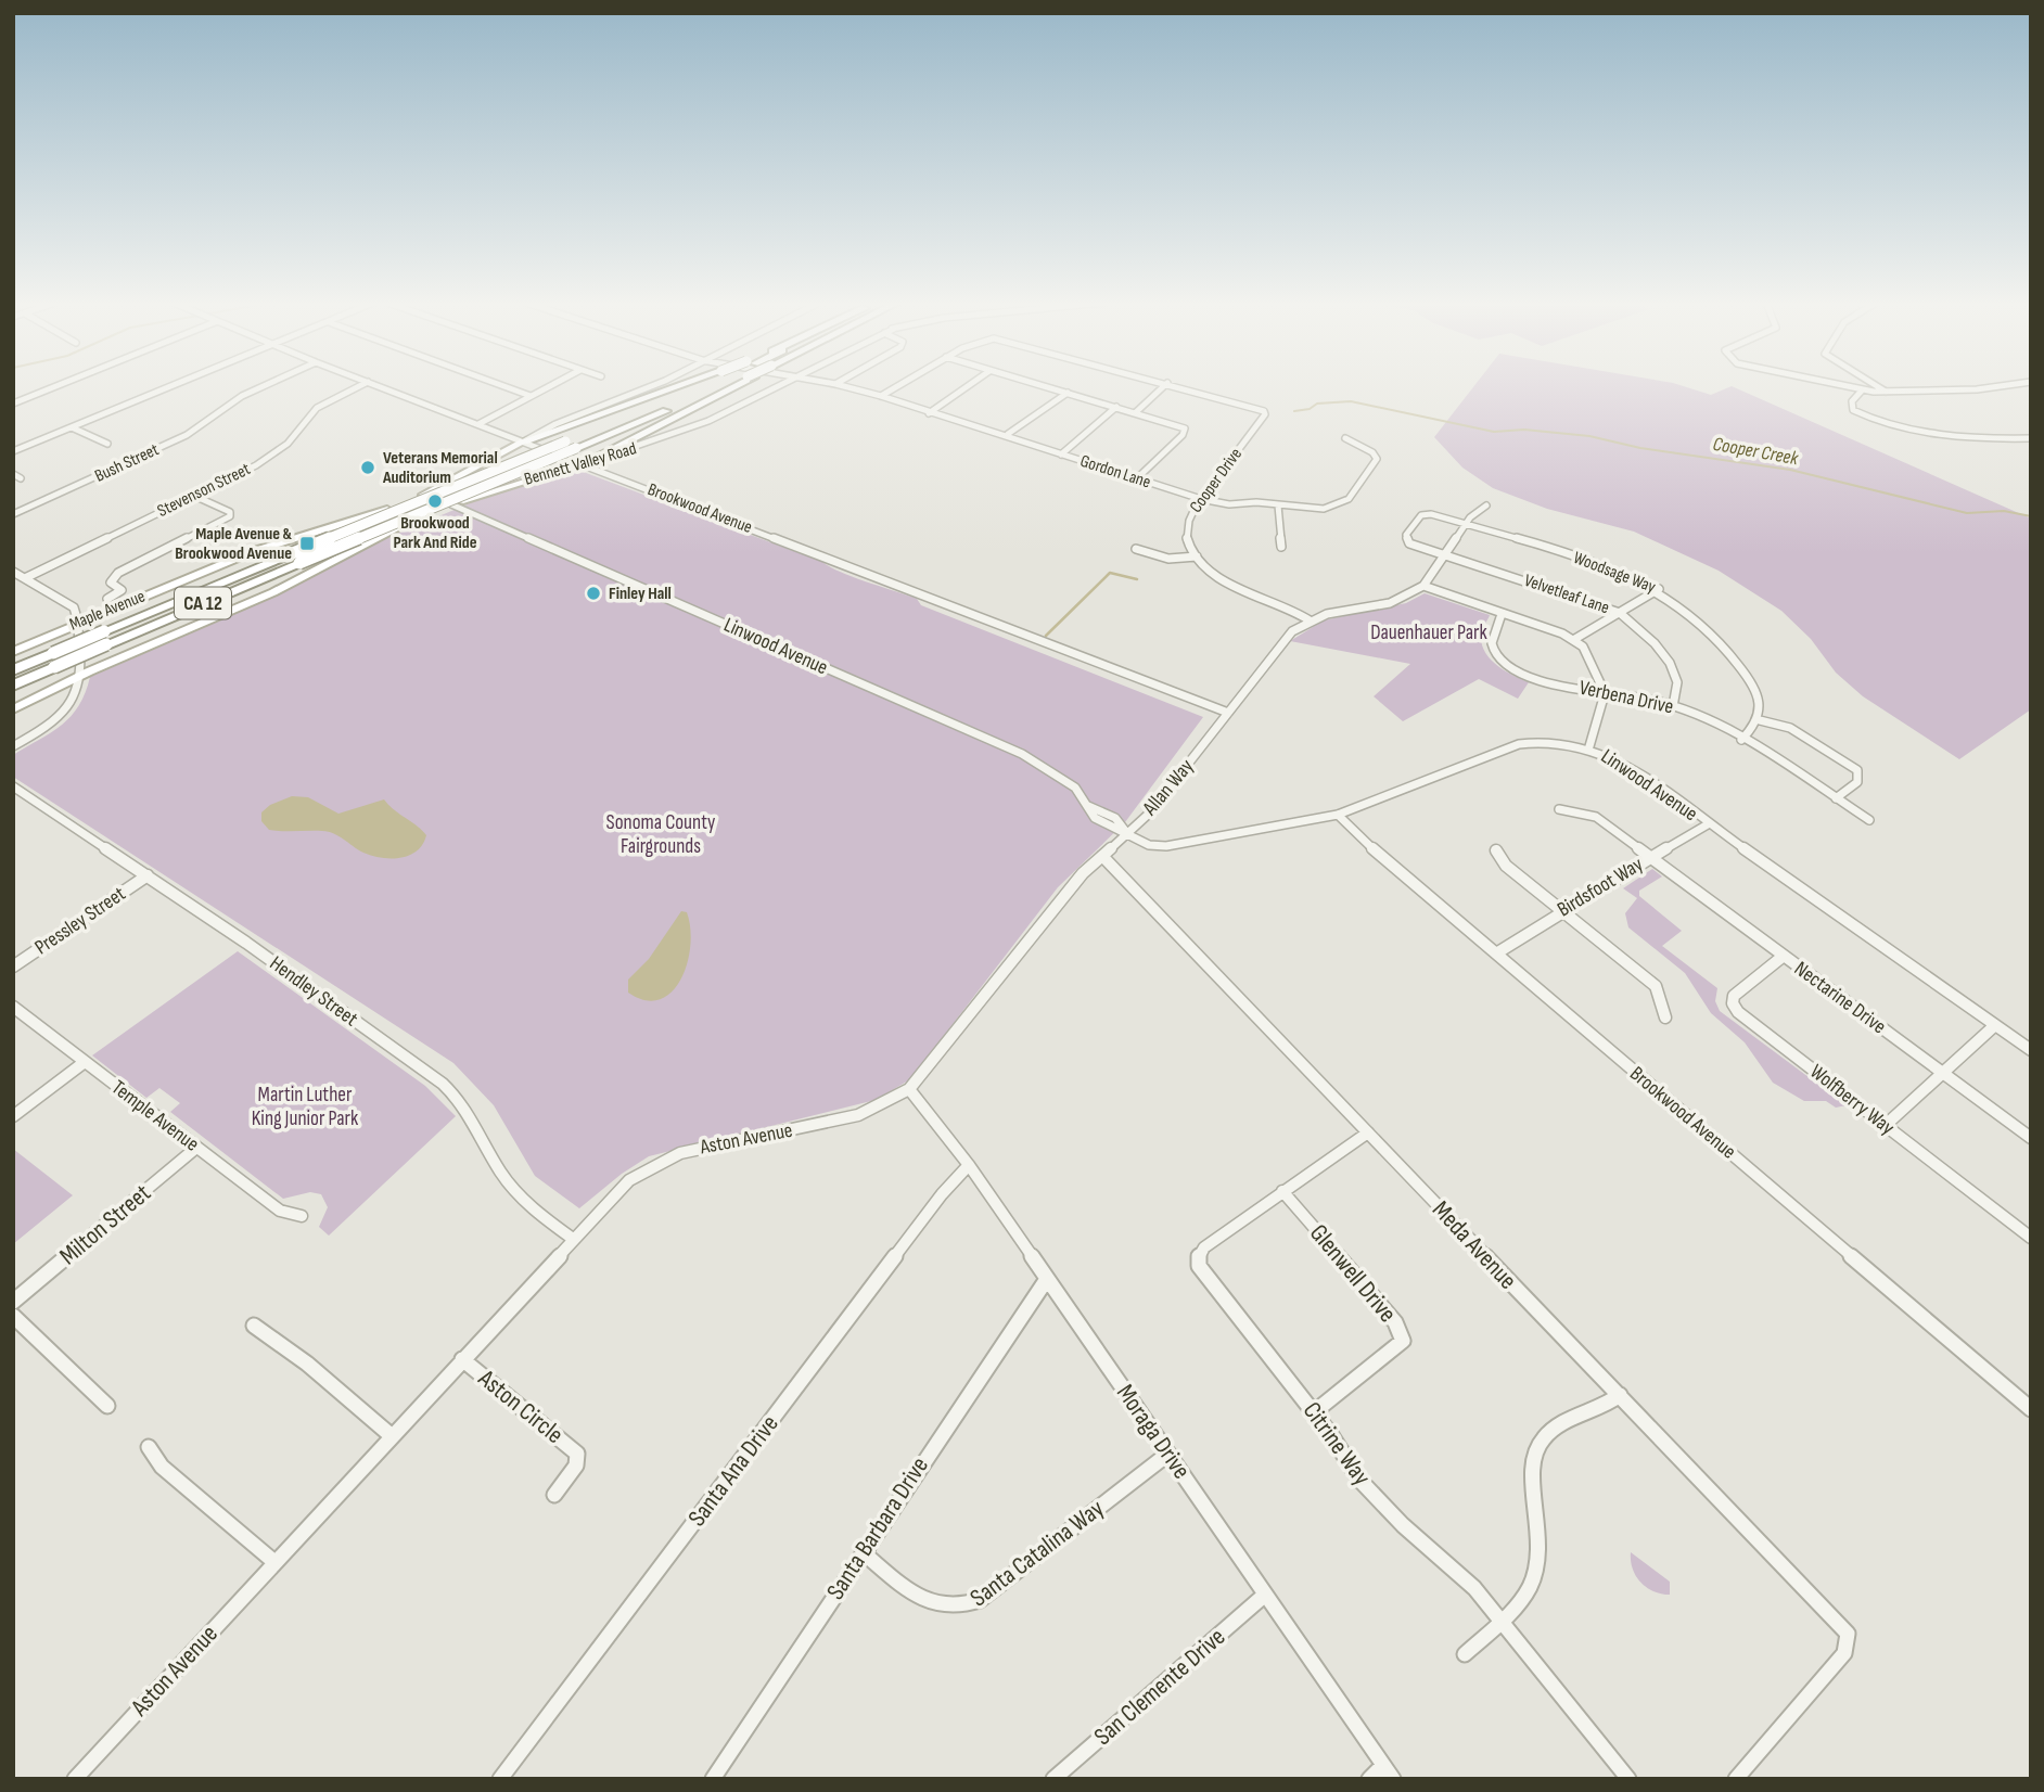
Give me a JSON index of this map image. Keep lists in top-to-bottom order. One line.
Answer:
{"streets":{"highway":["CA 12"],"main road":["Bennett Valley Road","Maple Avenue"],"street":["Bush Street","Gordon Lane","Cooper Drive","Stevenson Street","Brookwood Avenue","Woodsage Way","Velvetleaf Lane","Linwood Avenue","Verbena Drive","Allan Way","Birdsfoot Way","Pressley Street","Hendley Street","Nectarine Drive","Wolfberry Way","Temple Avenue","Aston Avenue","Milton Street","Meda Avenue","Glenwell Drive","Aston Circle","Moraga Drive","Citrine Way","Santa Ana Drive","Santa Barbara Drive","Santa Catalina Way","San Clemente Drive"]},"crossings":[["Bennett Valley Road","Brookwood Avenue"],["Bennett Valley Road","Linwood Avenue"],["Gordon Lane","Cooper Drive"],["Brookwood Avenue","Maple Avenue"],["Brookwood Avenue","Linwood Avenue"],["Brookwood Avenue","Allan Way"],["Brookwood Avenue","Birdsfoot Way"],["Woodsage Way","Velvetleaf Lane"],["Velvetleaf Lane","Verbena Drive"],["Linwood Avenue","Allan Way"],["Linwood Avenue","Birdsfoot Way"],["Allan Way","Aston Avenue"],["Allan Way","Meda Avenue"],["Birdsfoot Way","Nectarine Drive"],["Pressley Street","Hendley Street"],["Hendley Street","Aston Avenue"],["Nectarine Drive","Wolfberry Way"],["Temple Avenue","Milton Street"],["Aston Avenue","Meda Avenue"],["Aston Avenue","Aston Circle"],["Aston Avenue","Moraga Drive"],["Meda Avenue","Citrine Way"],["Glenwell Drive","Citrine Way"],["Moraga Drive","Santa Ana Drive"],["Moraga Drive","Santa Barbara Drive"],["Moraga Drive","Santa Catalina Way"],["Moraga Drive","San Clemente Drive"],["Santa Barbara Drive","Santa Catalina Way"]],"water":["Cooper Creek"],"parks":["Dauenhauer Park","Sonoma County Fairgrounds","Martin Luther King Junior Park"],"places":{"other":["Veterans Memorial Auditorium","Brookwood Park And Ride","Finley Hall"],"transit":["Maple Avenue & Brookwood Avenue"]}}
